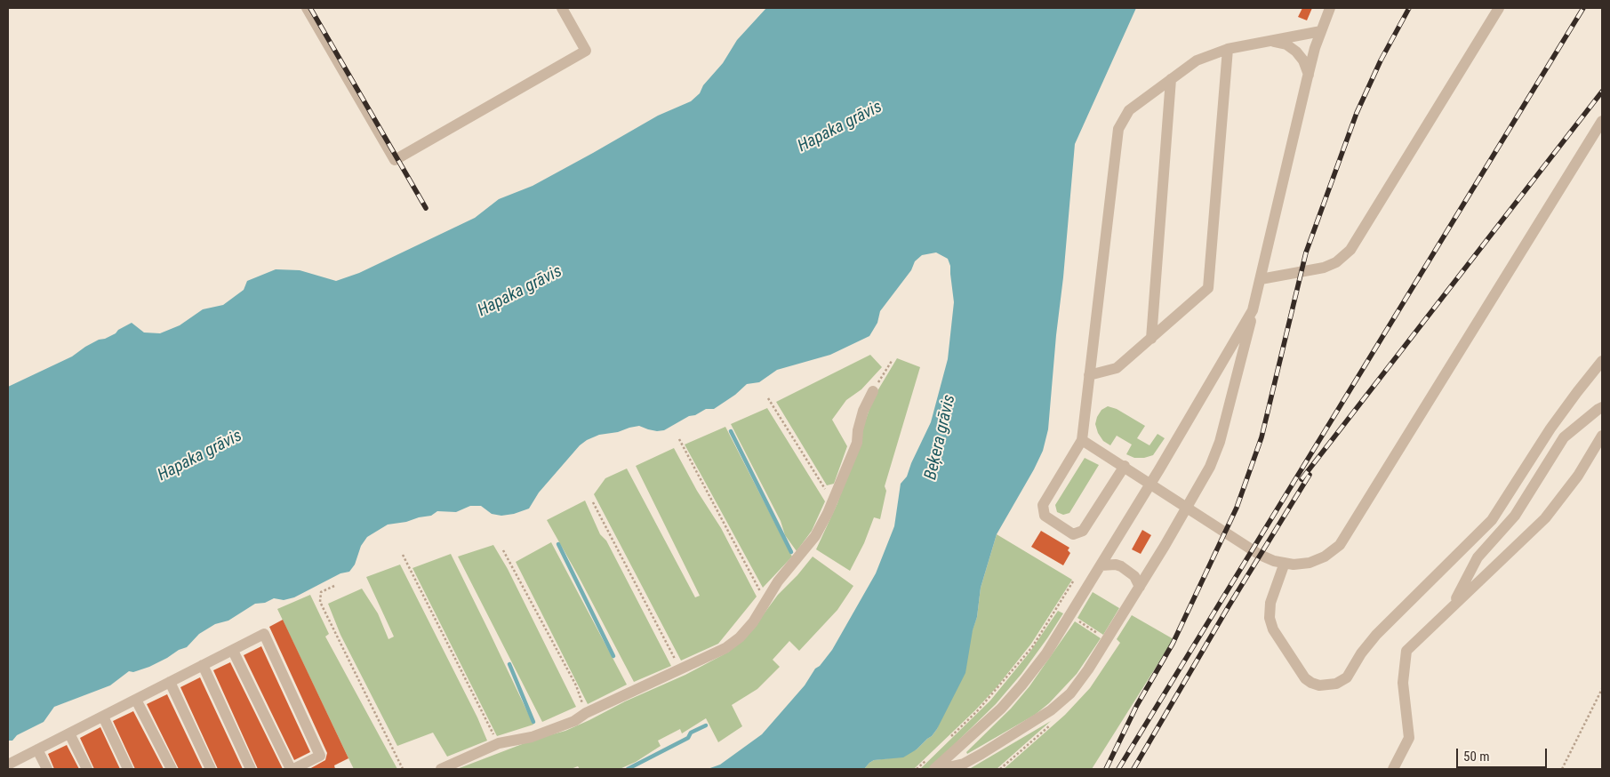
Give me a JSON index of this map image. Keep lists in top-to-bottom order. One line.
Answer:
{"water":["Hapaka grāvis","Beķera grāvis"],"scale_bar":"50 m"}
